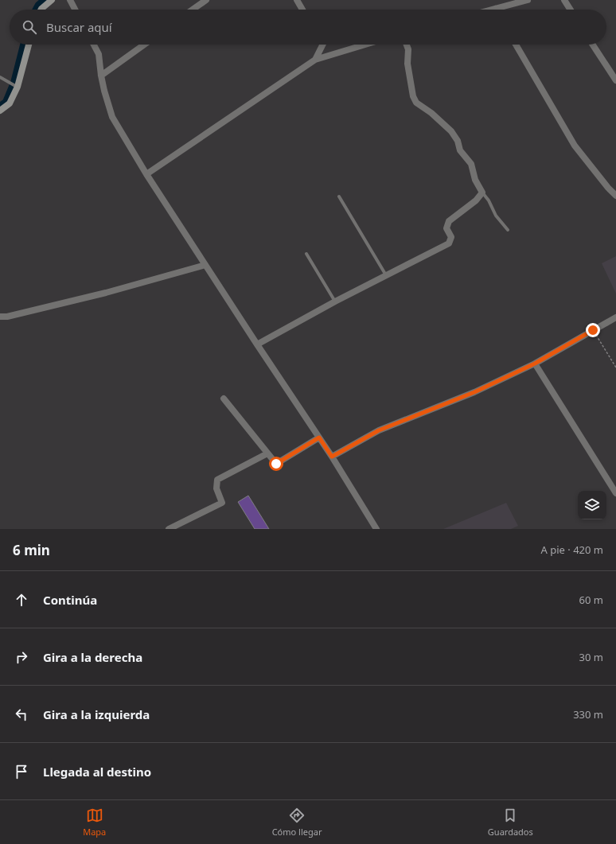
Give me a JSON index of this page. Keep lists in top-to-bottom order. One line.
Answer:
{"page":{"search":"Buscar aquí","heading":["6 min","A pie · 420 m"],"list":[["Continúa","60 m"],["Gira a la derecha","30 m"],["Gira a la izquierda","330 m"],"Llegada al destino"],"nav":["Mapa","Cómo llegar","Guardados"]}}
